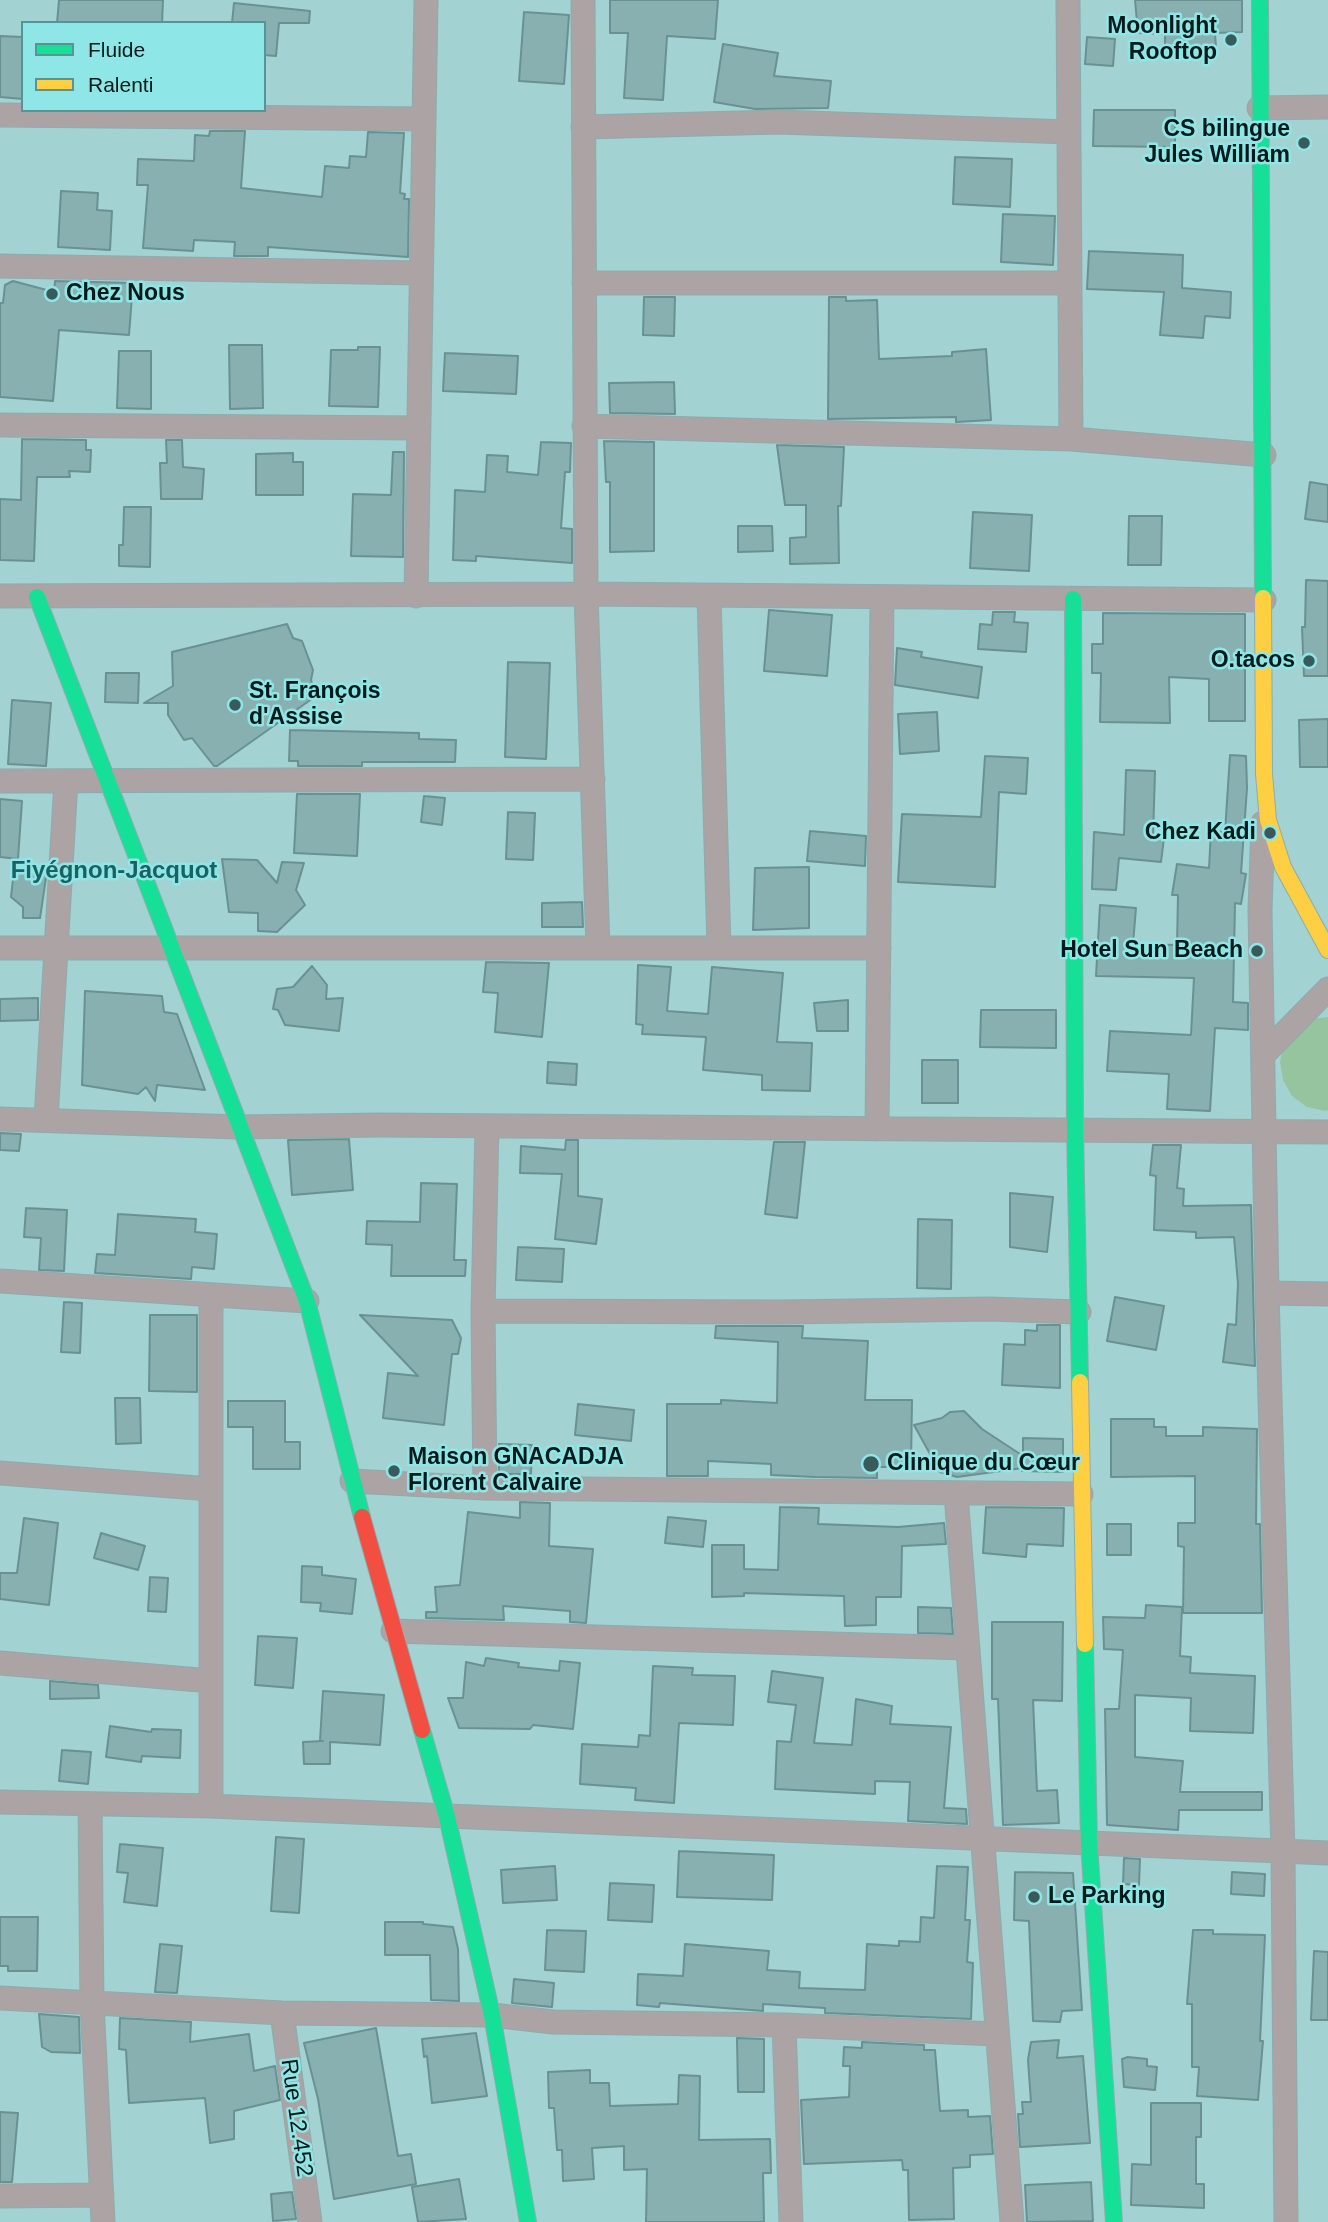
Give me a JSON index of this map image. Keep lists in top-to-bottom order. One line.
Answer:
{"streets":{"street":["Rue 12.452"]},"districts":["Fiyégnon-Jacquot"],"places":["Moonlight Rooftop","CS bilingue Jules William","Chez Nous","O.tacos","St. François d'Assise","Chez Kadi","Hotel Sun Beach","Clinique du Cœur","Maison GNACADJA Florent Calvaire","Le Parking"],"legend":["Fluide","Ralenti"]}
